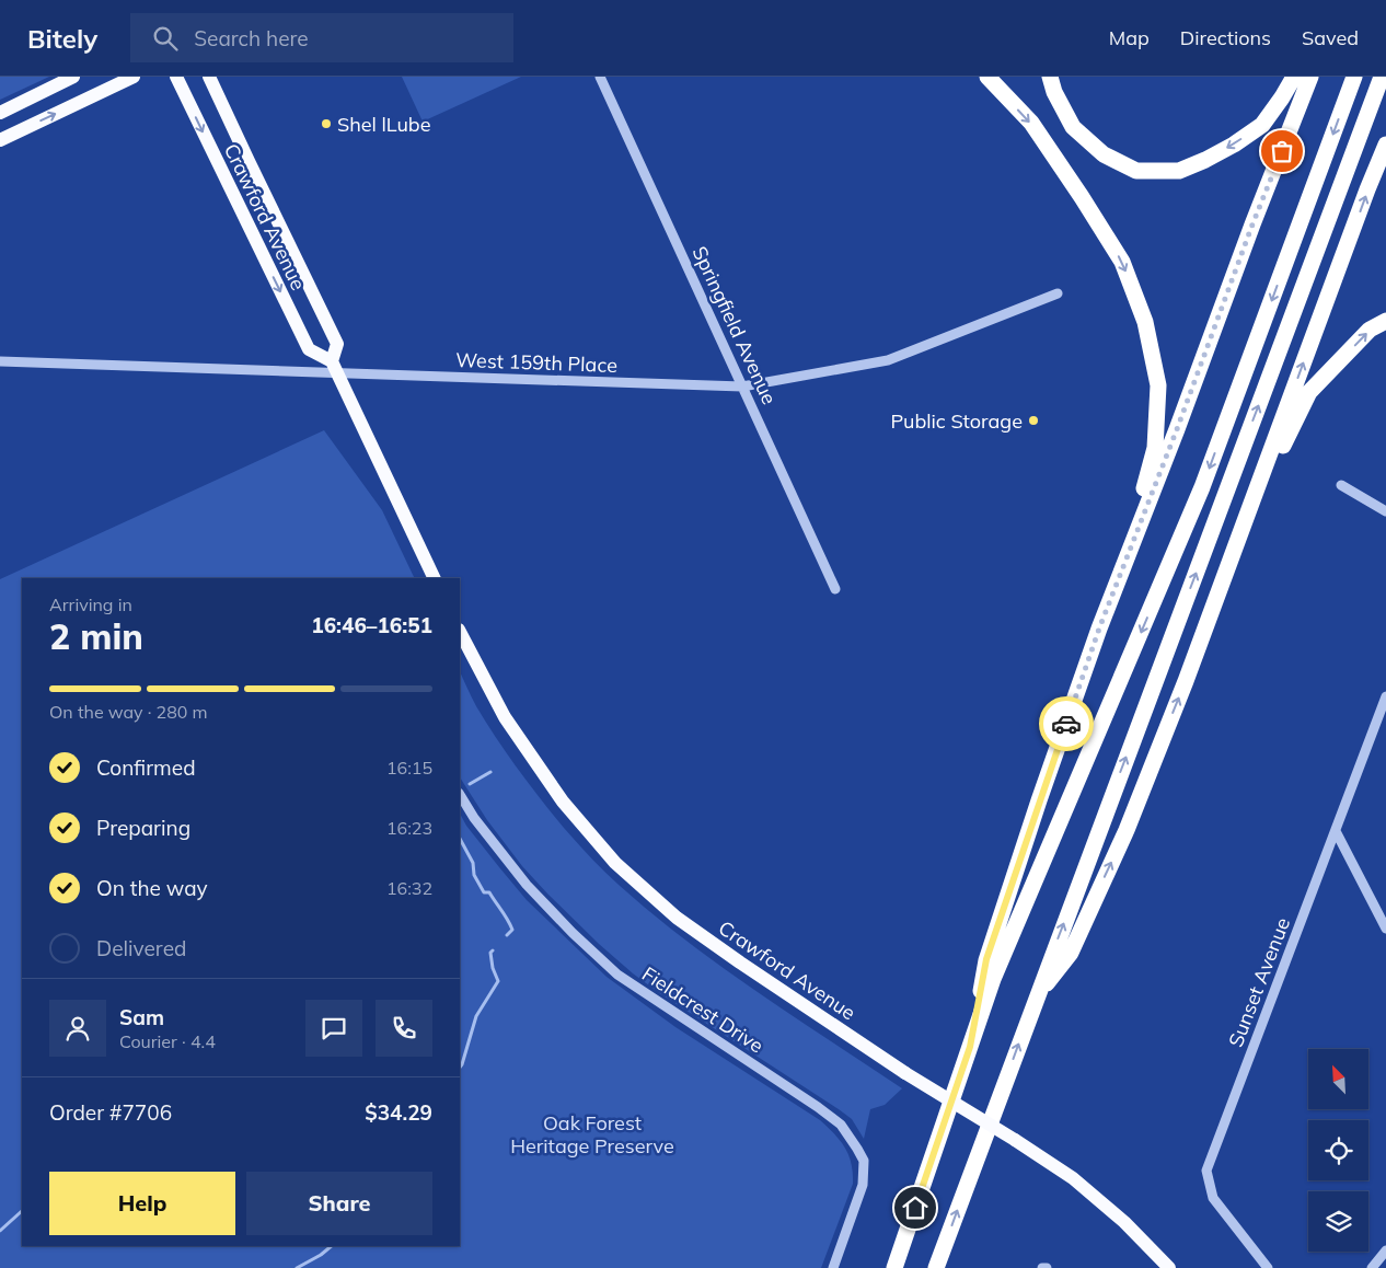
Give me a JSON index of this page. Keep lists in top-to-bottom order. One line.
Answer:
{"streets":{"main road":["Crawford Avenue"],"street":["Springfield Avenue","West 159th Place","Sunset Avenue","Fieldcrest Drive"]},"crossings":[["Crawford Avenue","West 159th Place"],["Springfield Avenue","West 159th Place"]],"parks":["Oak Forest Heritage Preserve"],"places":["Shel lLube","Public Storage"],"north":"top left","page":{"header":"Bitely","search":"Search here","nav":["Map","Directions","Saved"],"heading":["2 min","Arriving in","16:46–16:51"],"panel":["Sam","Courier · 4.4","Order #7706","$34.29"],"bar":"On the way · 280 m","list":[["Confirmed","16:15"],["Preparing","16:23"],["On the way","16:32"],"Delivered"],"buttons":["Help","Share"]}}
